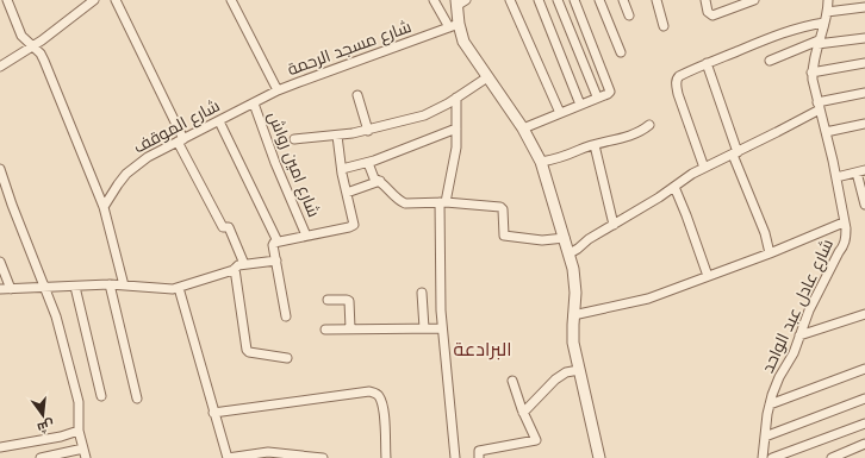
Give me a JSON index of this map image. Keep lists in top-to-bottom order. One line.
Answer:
{"streets":{"street":["شارع مسجد الرحمة","شارع الموقف","شارع امين رواش","شارع عادل عبد الواحد"]},"crossings":[["شارع مسجد الرحمة","شارع الموقف"],["شارع مسجد الرحمة","شارع امين رواش"],["شارع الموقف","شارع امين رواش"]],"districts":["البرادعة"],"north":"bottom"}
